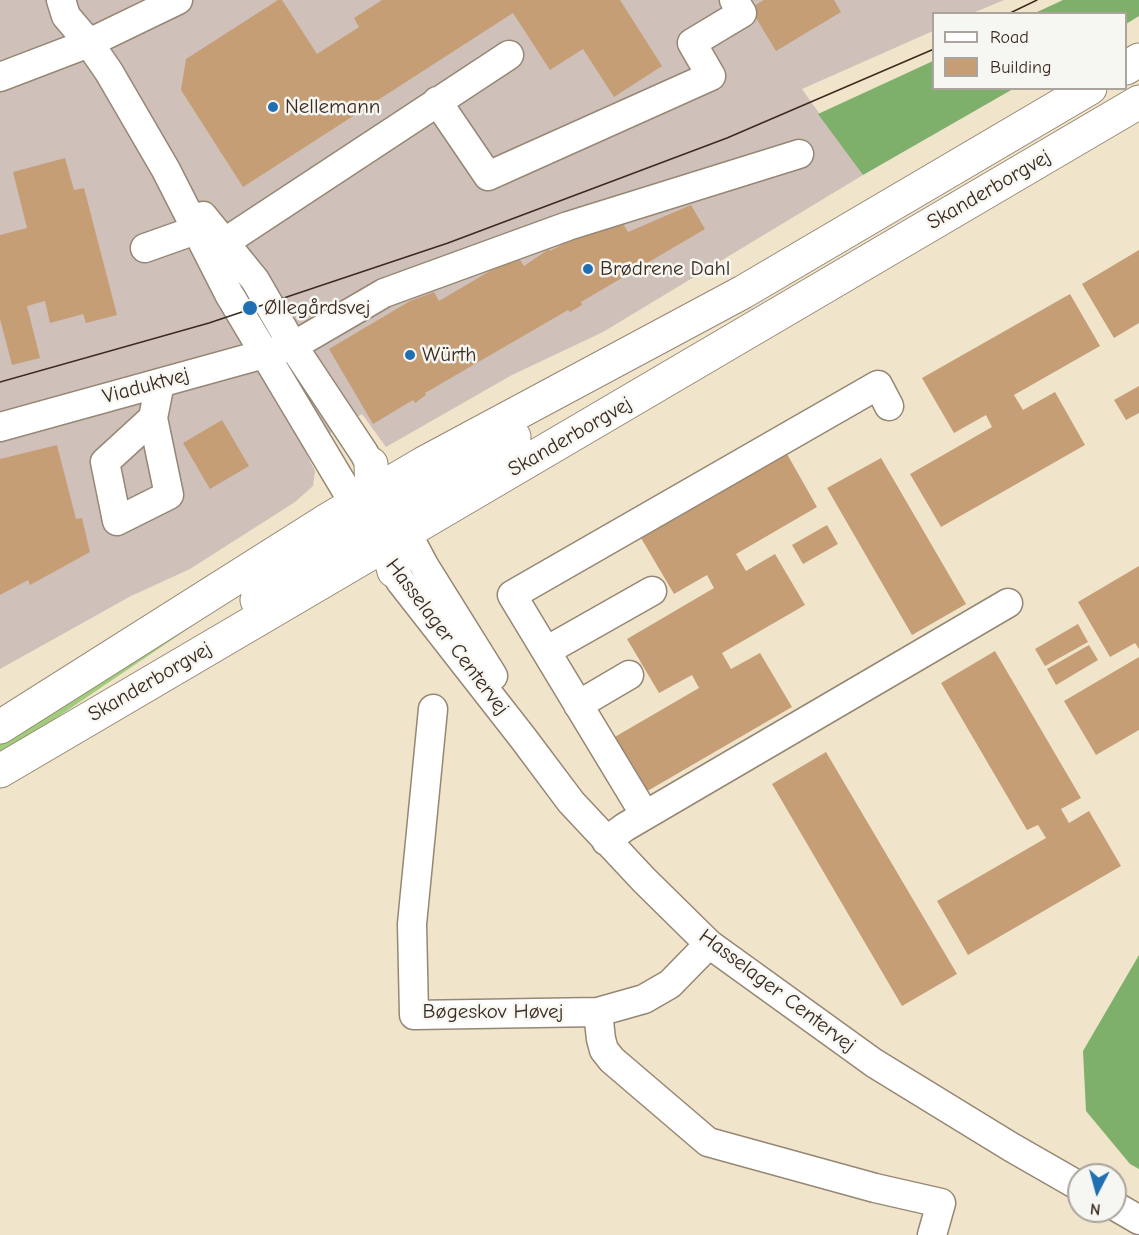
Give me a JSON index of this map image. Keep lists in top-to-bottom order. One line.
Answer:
{"streets":{"main road":["Skanderborgvej"],"street":["Viaduktvej","Hasselager Centervej","Bøgeskov Høvej"]},"crossings":[["Skanderborgvej","Hasselager Centervej"],["Hasselager Centervej","Bøgeskov Høvej"]],"places":["Nellemann","Brødrene Dahl","Øllegårdsvej","Würth"],"legend":["Road","Building"],"north":"bottom"}
